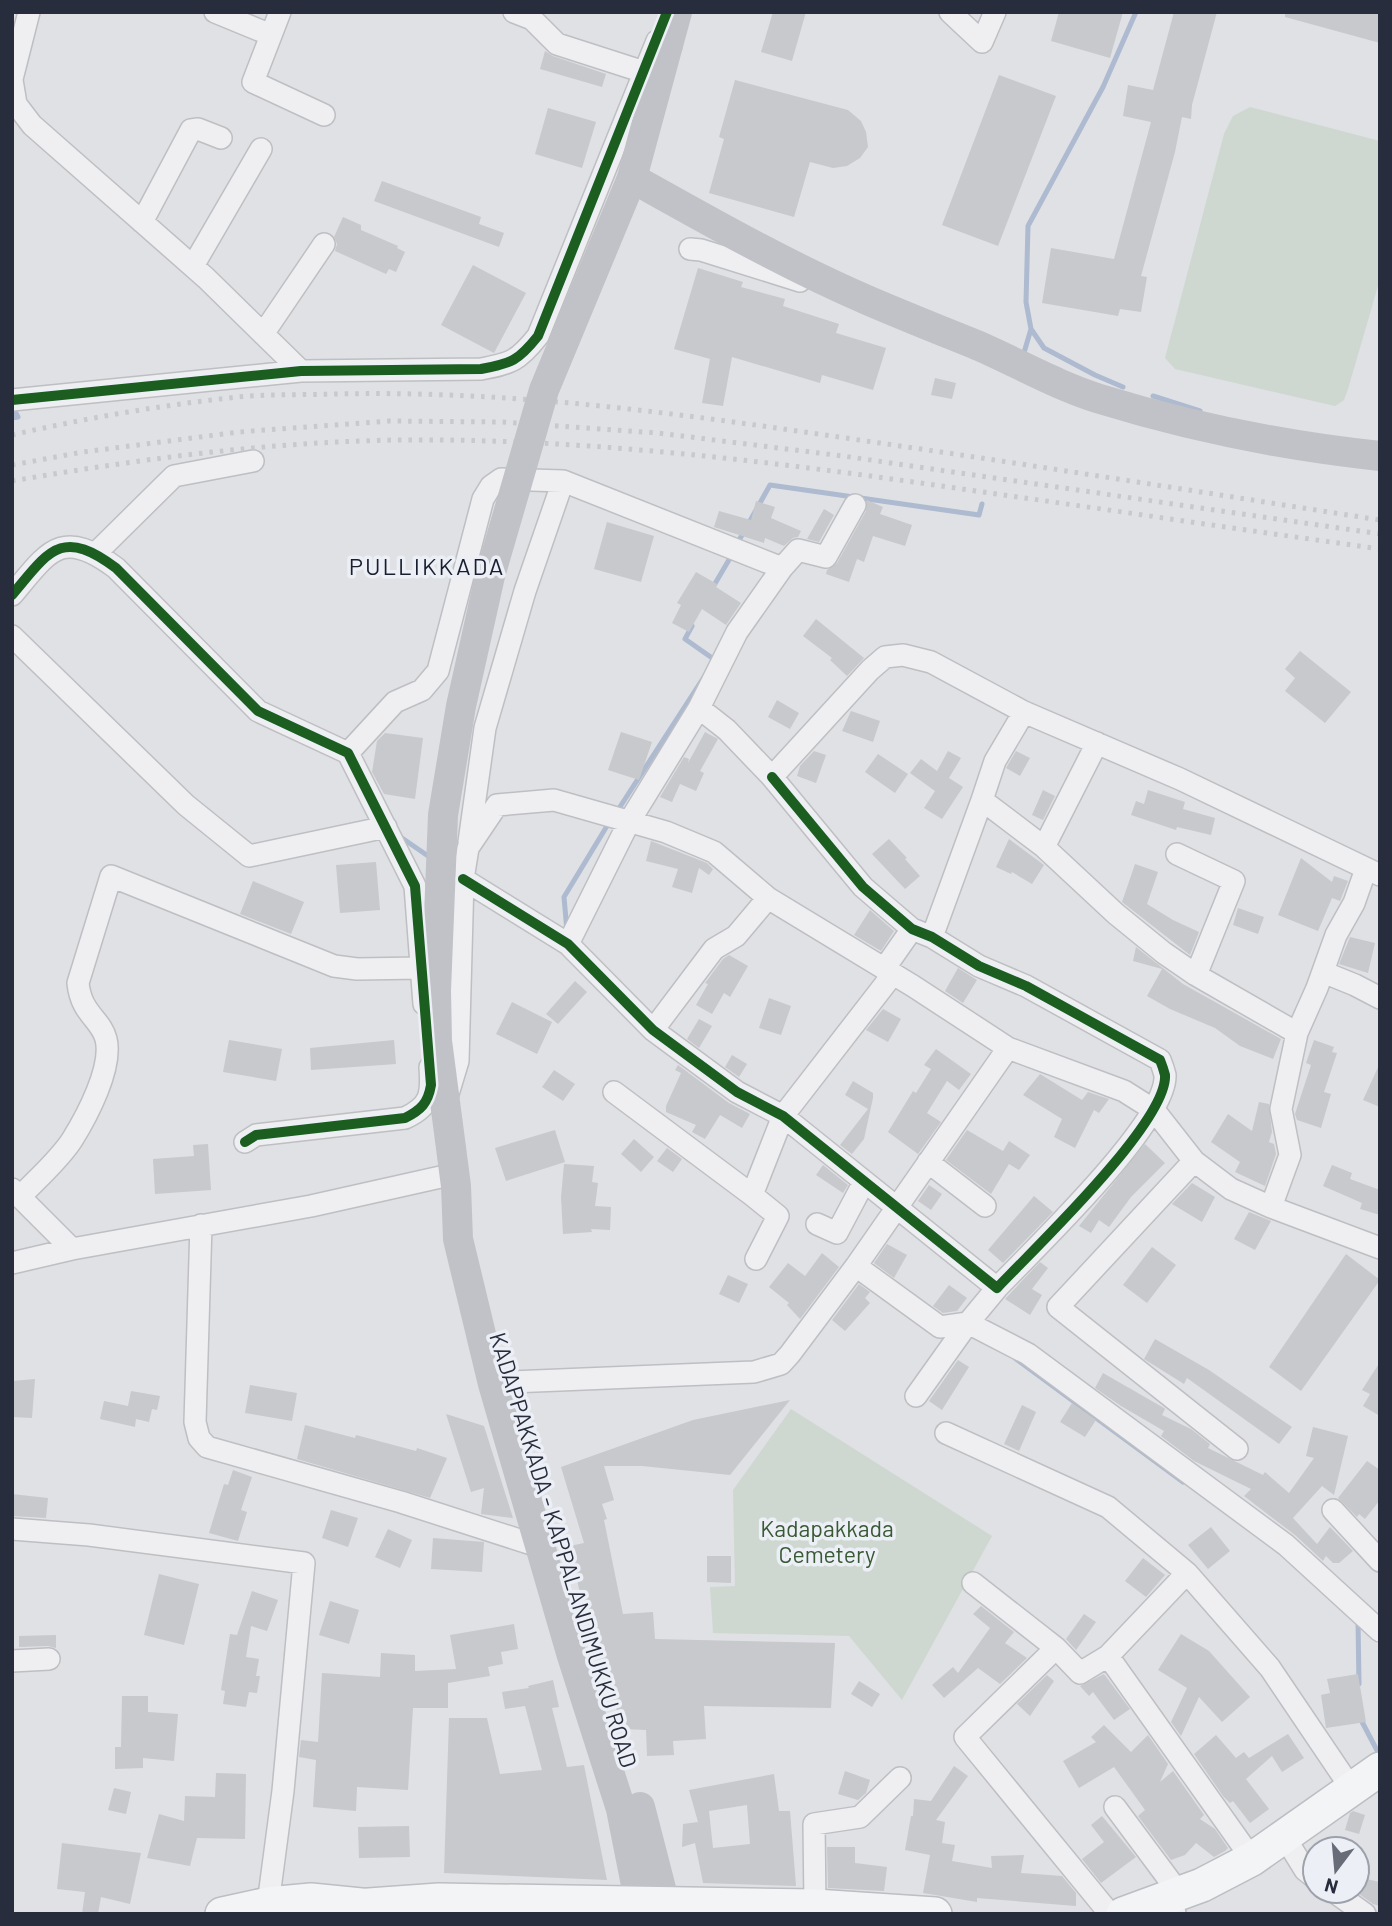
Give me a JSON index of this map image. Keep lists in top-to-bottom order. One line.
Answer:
{"streets":{"main road":["KADAPPAKKADA - KAPPALANDIMUKKU ROAD"]},"districts":["PULLIKKADA"],"parks":["Kadapakkada Cemetery"],"north":"bottom"}
